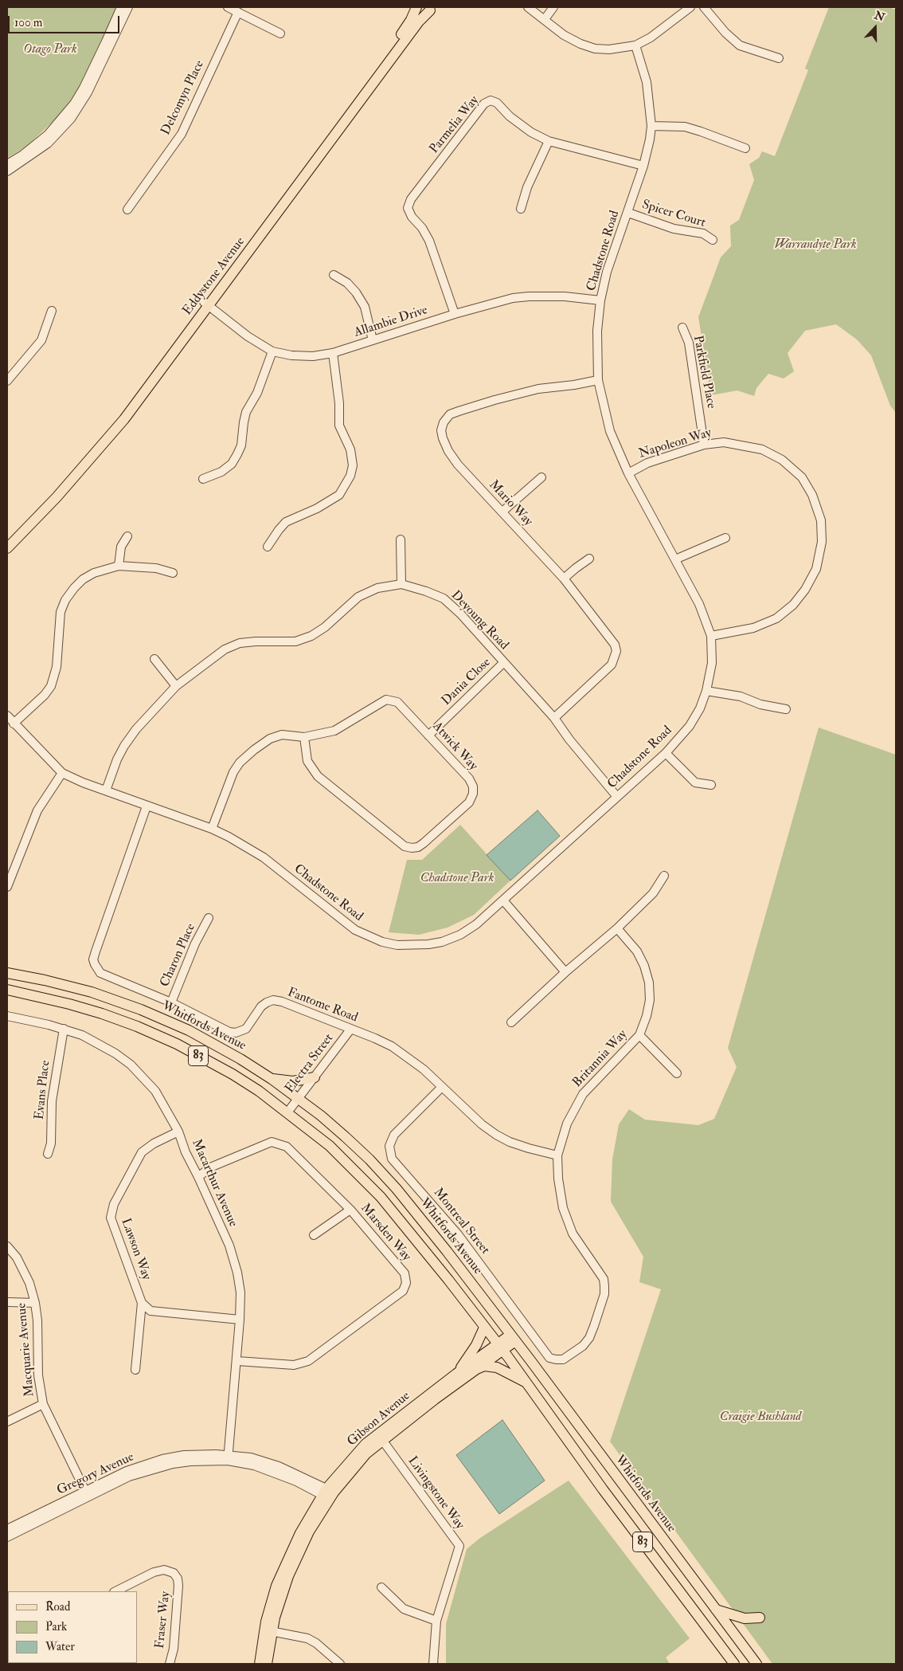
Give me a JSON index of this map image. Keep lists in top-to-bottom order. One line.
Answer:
{"streets":{"main road":["Eddystone Avenue","Whitfords Avenue","83","Gibson Avenue"],"street":["Delcomyn Place","Parmelia Way","Spicer Court","Chadstone Road","Allambie Drive","Parkfield Place","Napoleon Way","Mario Way","Deyoung Road","Dania Close","Atwick Way","Charon Place","Fantome Road","Britannia Way","Electra Street","Evans Place","Macarthur Avenue","Montreal Street","Marsden Way","Lawson Way","Macquarie Avenue","Gregory Avenue","Livingstone Way","Fraser Way"]},"crossings":[["Parmelia Way","Chadstone Road"],["Parmelia Way","Allambie Drive"],["Spicer Court","Chadstone Road"],["Chadstone Road","Allambie Drive"],["Chadstone Road","Napoleon Way"],["Chadstone Road","Mario Way"],["Chadstone Road","Deyoung Road"],["Chadstone Road","Atwick Way"],["Chadstone Road","Fantome Road"],["Eddystone Avenue","Allambie Drive"],["Parkfield Place","Napoleon Way"],["Mario Way","Deyoung Road"],["Deyoung Road","Dania Close"],["Dania Close","Atwick Way"],["Charon Place","Fantome Road"],["Fantome Road","Britannia Way"],["Fantome Road","Electra Street"],["Fantome Road","Montreal Street"],["Whitfords Avenue","Electra Street"],["Whitfords Avenue","Gibson Avenue"],["83","Electra Street"],["83","Gibson Avenue"],["Britannia Way","Montreal Street"],["Evans Place","Macarthur Avenue"],["Macarthur Avenue","Marsden Way"],["Macarthur Avenue","Lawson Way"],["Macarthur Avenue","Gregory Avenue"],["Macquarie Avenue","Gregory Avenue"],["Gibson Avenue","Gregory Avenue"],["Gibson Avenue","Livingstone Way"]],"parks":["Otago Park","Warrandyte Park","Chadstone Park","Craigie Bushland"],"legend":["Road","Park","Water"],"scale_bar":"100 m","north":"top"}
